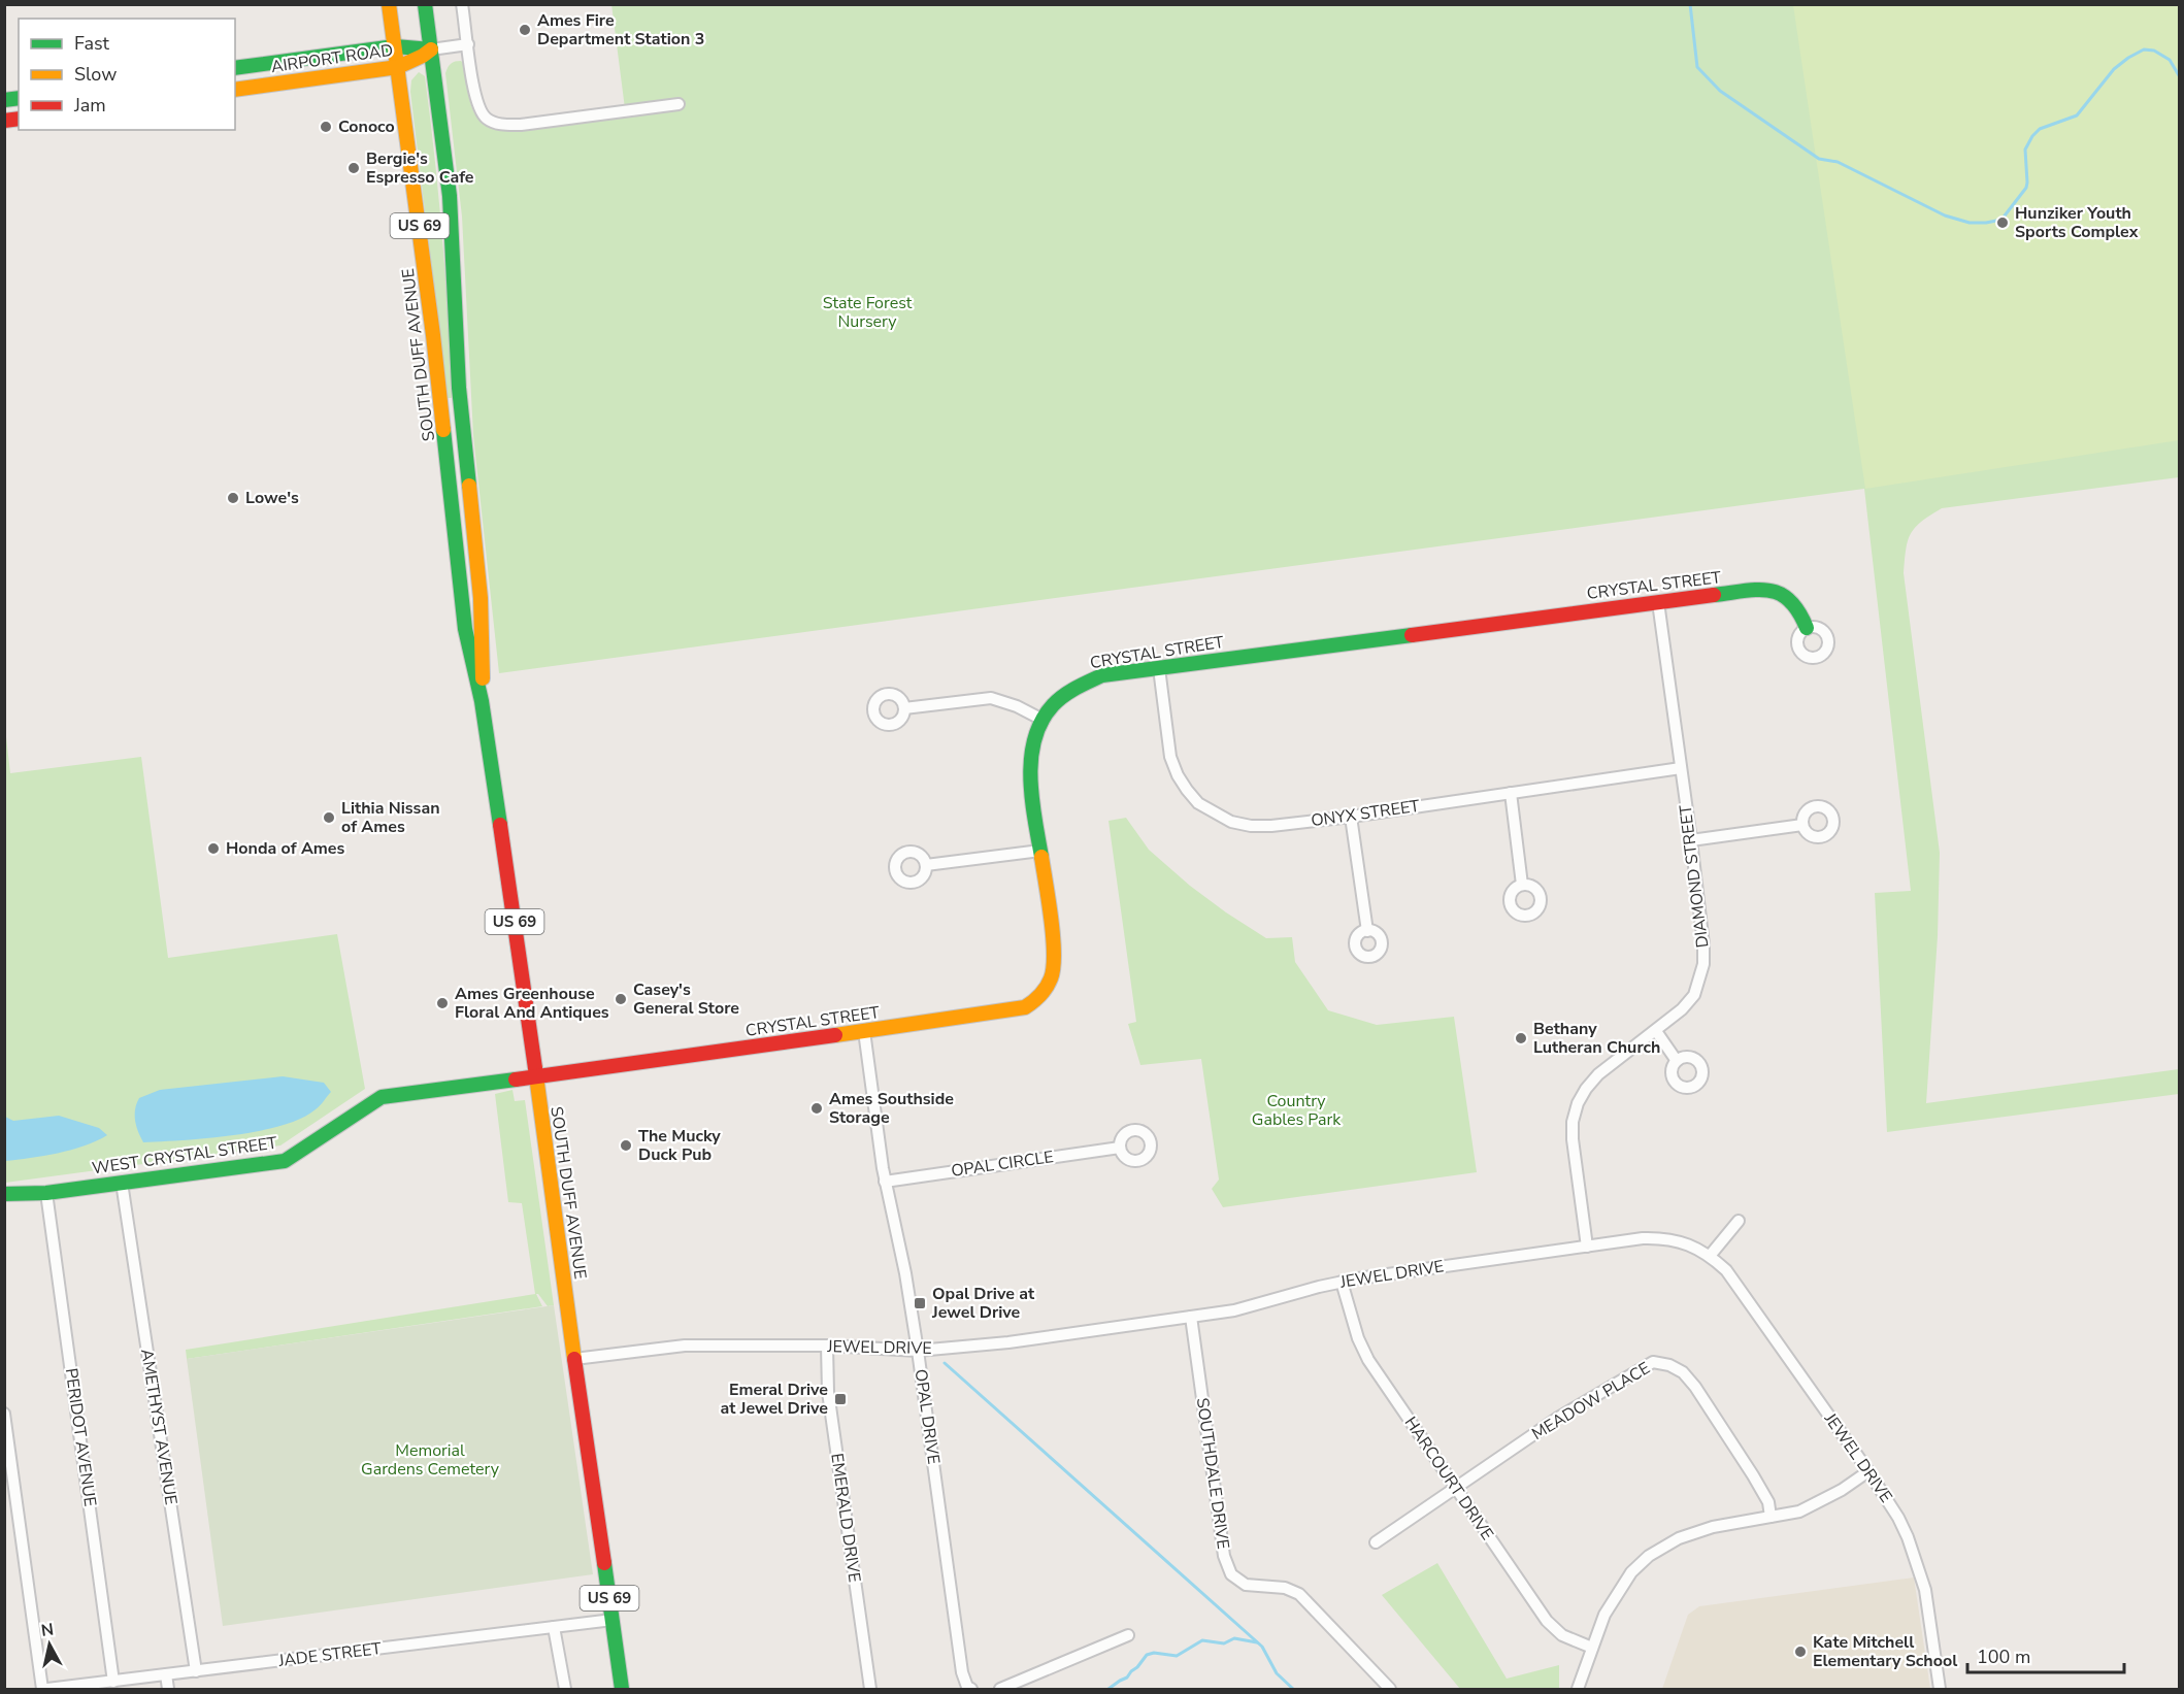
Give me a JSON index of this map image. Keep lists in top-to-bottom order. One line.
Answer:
{"streets":{"main road":["AIRPORT ROAD","US 69","SOUTH DUFF AVENUE","CRYSTAL STREET","WEST CRYSTAL STREET"],"street":["ONYX STREET","DIAMOND STREET","OPAL CIRCLE","JEWEL DRIVE","MEADOW PLACE","OPAL DRIVE","AMETHYST AVENUE","PERIDOT AVENUE","SOUTHDALE DRIVE","HARCOURT DRIVE","EMERALD DRIVE","JADE STREET"]},"crossings":[["AIRPORT ROAD","SOUTH DUFF AVENUE"],["SOUTH DUFF AVENUE","CRYSTAL STREET"],["SOUTH DUFF AVENUE","WEST CRYSTAL STREET"],["SOUTH DUFF AVENUE","JEWEL DRIVE"],["SOUTH DUFF AVENUE","JADE STREET"],["CRYSTAL STREET","ONYX STREET"],["CRYSTAL STREET","DIAMOND STREET"],["CRYSTAL STREET","WEST CRYSTAL STREET"],["CRYSTAL STREET","OPAL DRIVE"],["ONYX STREET","DIAMOND STREET"],["DIAMOND STREET","JEWEL DRIVE"],["WEST CRYSTAL STREET","AMETHYST AVENUE"],["WEST CRYSTAL STREET","PERIDOT AVENUE"],["OPAL CIRCLE","OPAL DRIVE"],["JEWEL DRIVE","OPAL DRIVE"],["JEWEL DRIVE","SOUTHDALE DRIVE"],["JEWEL DRIVE","HARCOURT DRIVE"],["JEWEL DRIVE","EMERALD DRIVE"],["MEADOW PLACE","HARCOURT DRIVE"],["AMETHYST AVENUE","JADE STREET"],["PERIDOT AVENUE","JADE STREET"]],"parks":["State Forest Nursery","Country Gables Park","Memorial Gardens Cemetery"],"places":{"other":["Ames Fire Department Station 3","Conoco","Bergie's Espresso Cafe","Hunziker Youth Sports Complex","Lowe's","Lithia Nissan of Ames","Honda of Ames","Casey's General Store","Ames Greenhouse Floral And Antiques","Bethany Lutheran Church","Ames Southside Storage","The Mucky Duck Pub","Kate Mitchell Elementary School"],"transit":["Opal Drive at Jewel Drive","Emeral Drive at Jewel Drive"]},"legend":["Fast","Slow","Jam"],"scale_bar":"100 m","north":"top"}
